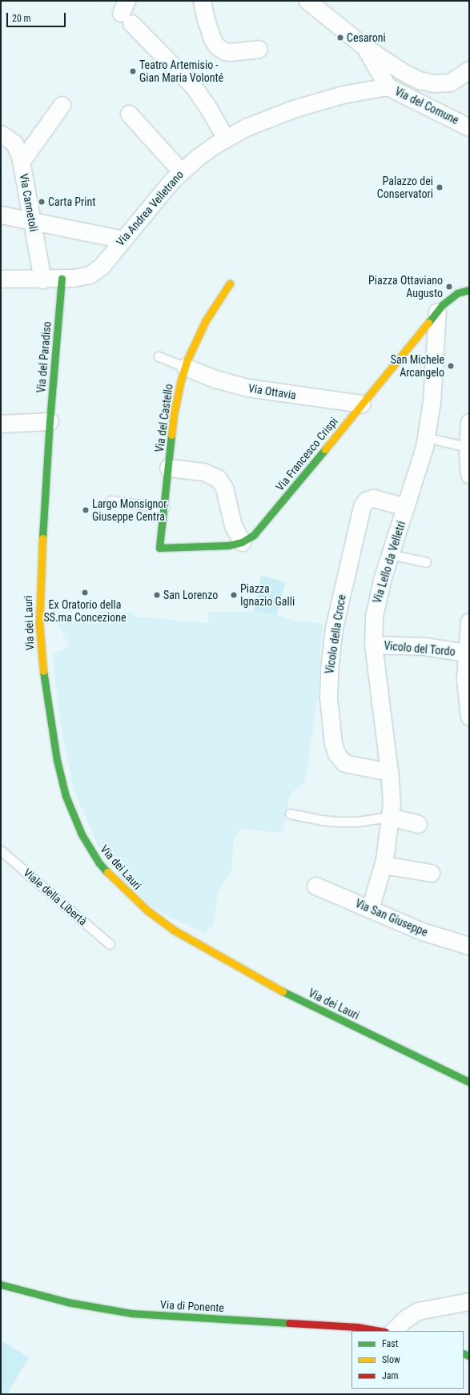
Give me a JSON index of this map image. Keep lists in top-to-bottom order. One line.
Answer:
{"streets":{"street":["Via del Comune","Via Cannetoli","Via Andrea Velletrano","Via del Paradiso","Via Ottavia","Via del Castello","Via Francesco Crispi","Via Lello da Velletri","Via dei Lauri","Vicolo della Croce","Vicolo del Tordo","Via San Giuseppe","Via di Ponente"],"lane":["Viale della Libertà"]},"crossings":[["Via del Comune","Via Andrea Velletrano"],["Via Cannetoli","Via Andrea Velletrano"],["Via Andrea Velletrano","Via del Paradiso"],["Via del Paradiso","Via dei Lauri"],["Via Ottavia","Via del Castello"],["Via Ottavia","Via Francesco Crispi"],["Via del Castello","Via Francesco Crispi"],["Via Francesco Crispi","Via Lello da Velletri"],["Via Lello da Velletri","Vicolo della Croce"],["Via Lello da Velletri","Vicolo del Tordo"],["Via Lello da Velletri","Via San Giuseppe"]],"places":["Cesaroni","Teatro Artemisio - Gian Maria Volonté","Palazzo dei Conservatori","Carta Print","Piazza Ottaviano Augusto","San Michele Arcangelo","Largo Monsignor Giuseppe Centra","Ex Oratorio della SS.ma Concezione","San Lorenzo","Piazza Ignazio Galli"],"legend":["Fast","Slow","Jam"],"scale_bar":"20 m"}
